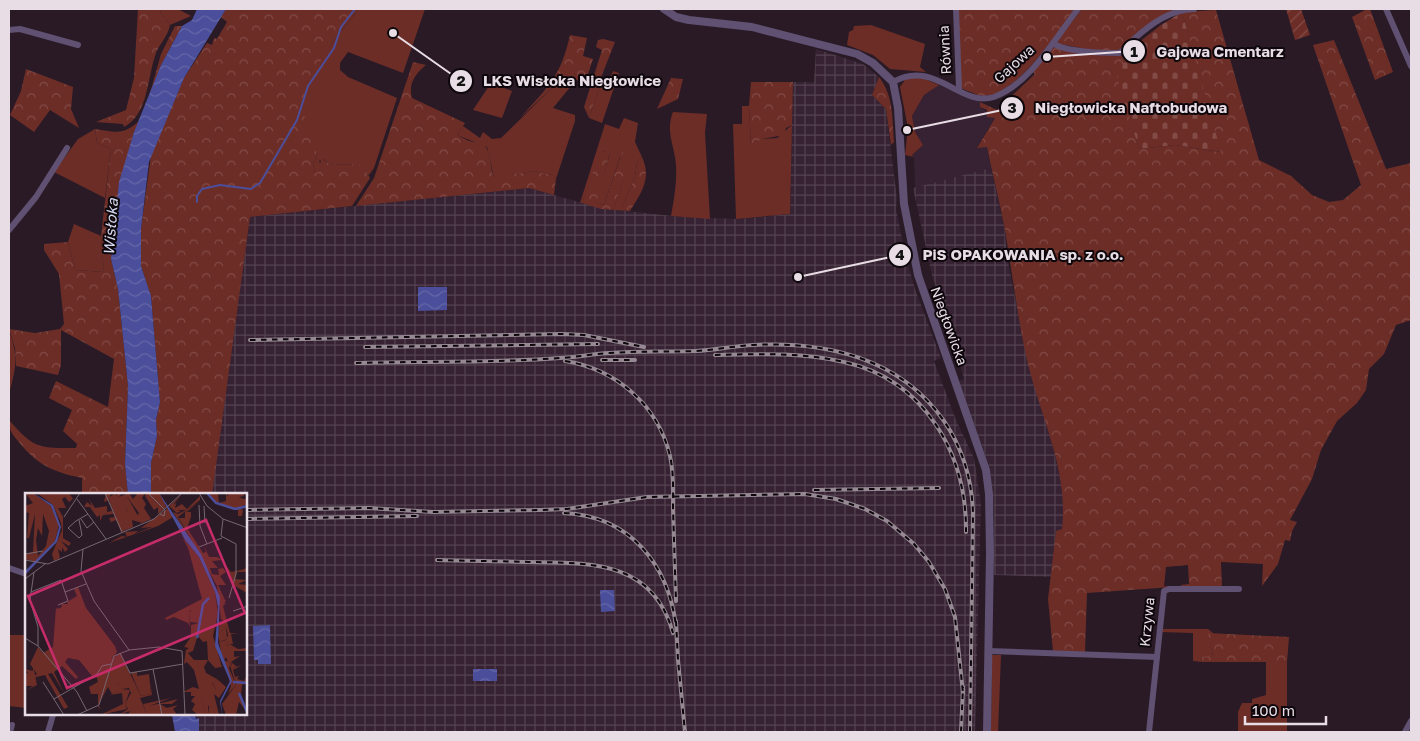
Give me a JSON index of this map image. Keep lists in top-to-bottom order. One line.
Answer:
{"streets":{"street":["Równia","Gajowa","Niegłowicka","Krzywa"]},"crossings":[["Równia","Gajowa"],["Gajowa","Niegłowicka"]],"water":["Wisłoka"],"places":["LKS Wisłoka Niegłowice","Gajowa Cmentarz","Niegłowicka Naftobudowa","PiS OPAKOWANIA sp. z o.o."],"scale_bar":"100 m"}
